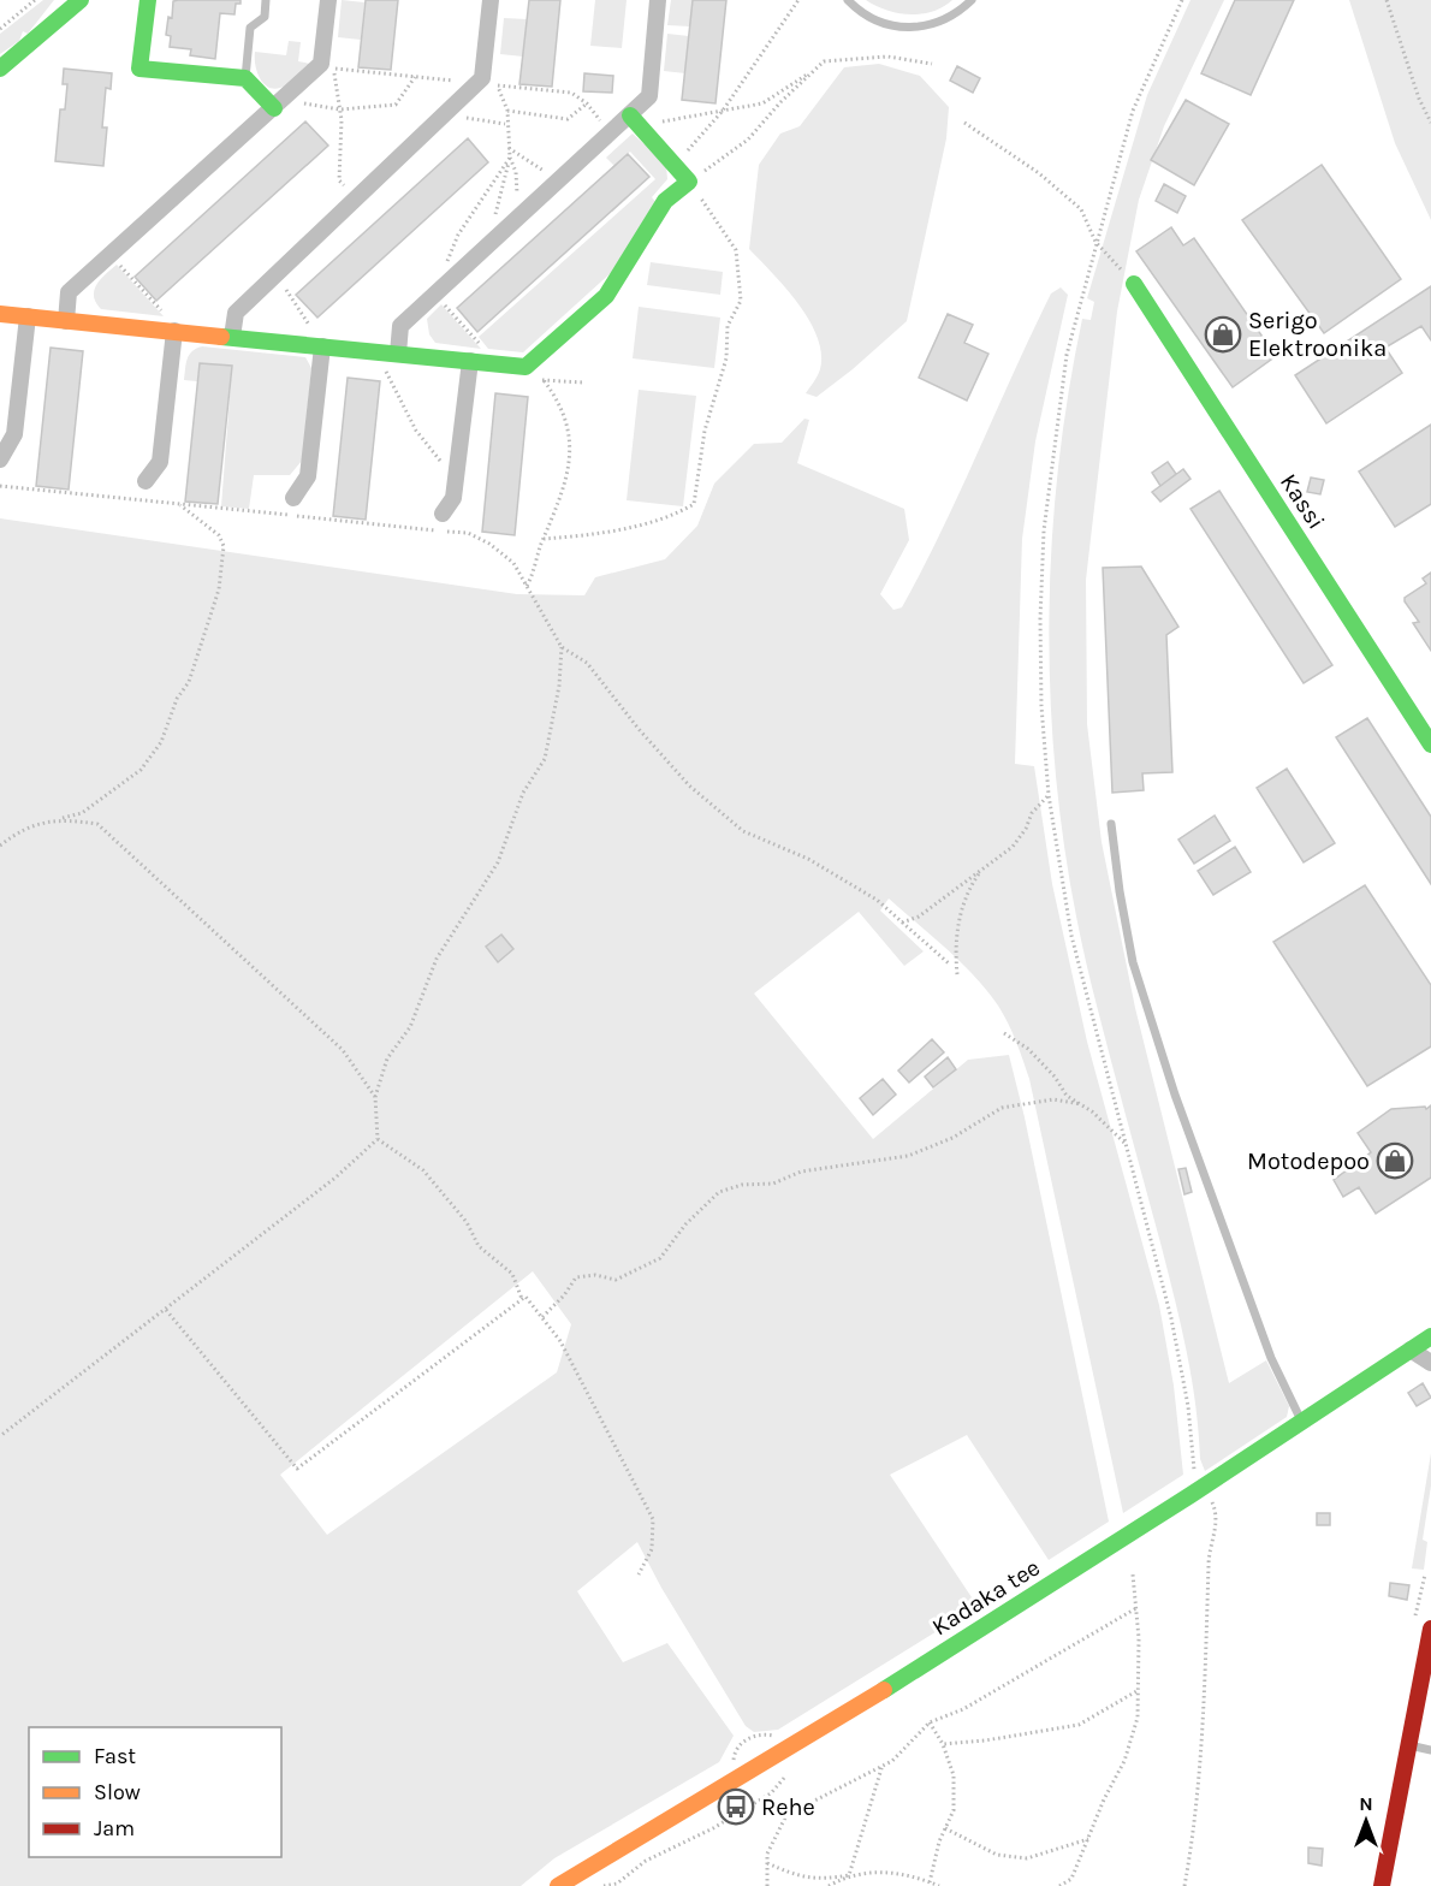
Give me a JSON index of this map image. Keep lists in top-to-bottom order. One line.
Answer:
{"streets":{"street":["Kassi","Kadaka tee"]},"places":{"shop":["Serigo Elektroonika","Motodepoo"],"bus stop":["Rehe"]},"legend":["Fast","Slow","Jam"],"north":"top"}
